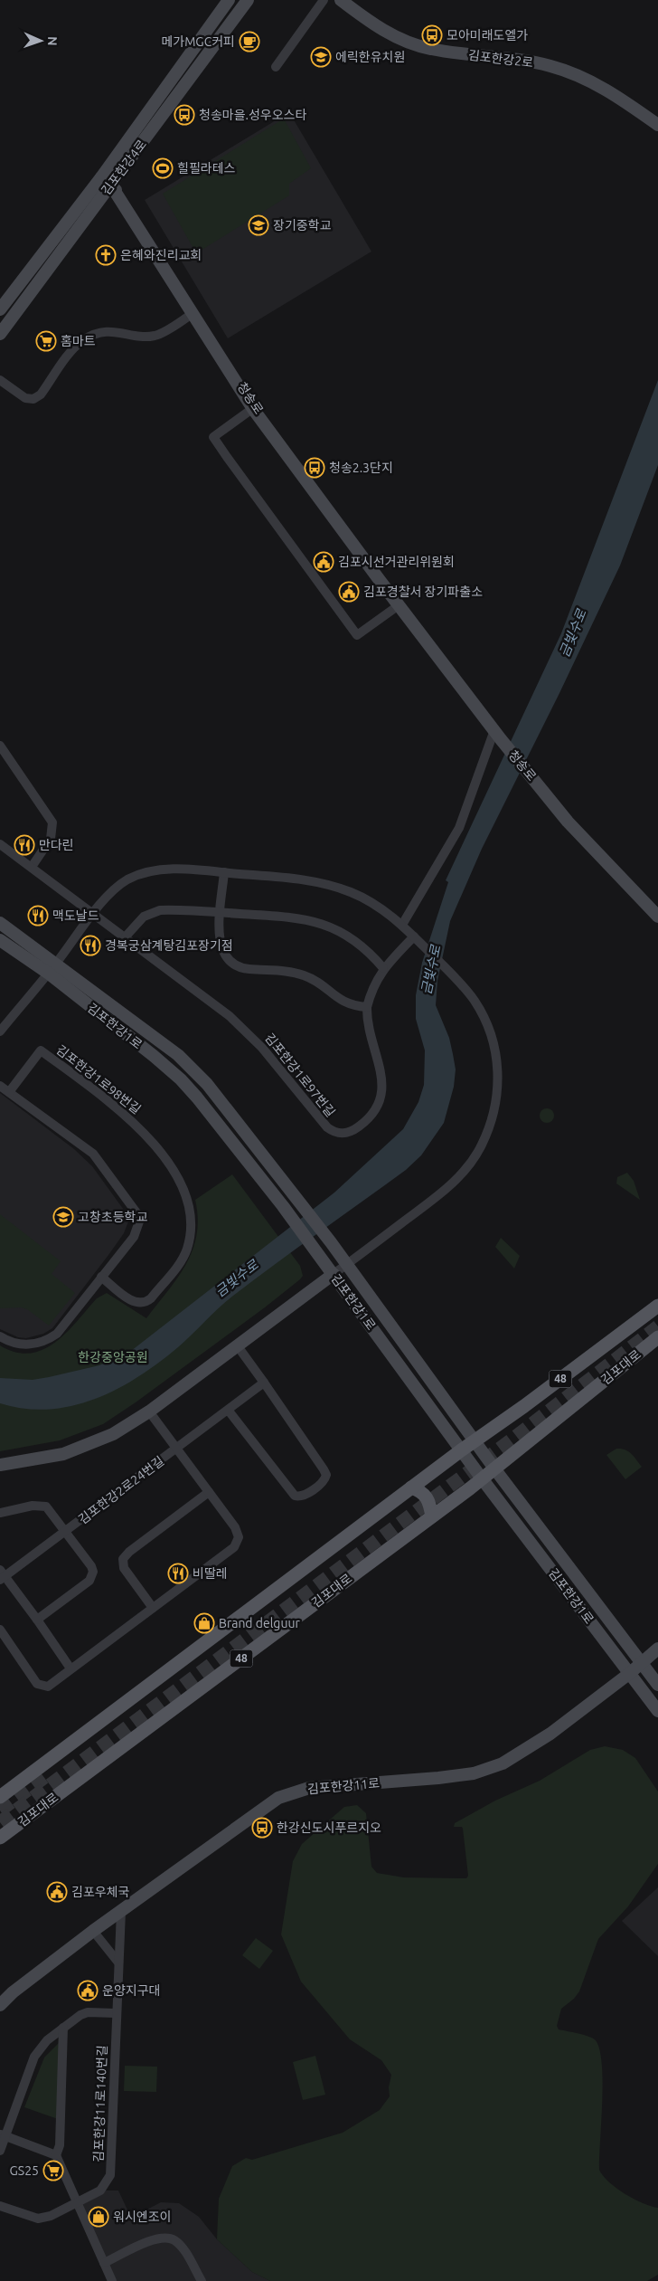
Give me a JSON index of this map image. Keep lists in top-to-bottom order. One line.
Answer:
{"streets":{"main road":["김포대로","48"],"street":["김포한강2로","김포한강4로","청송로","김포한강1로","김포한강1로97번길","김포한강1로98번길","김포한강2로24번길","김포한강11로","김포한강11로140번길"]},"crossings":[["김포한강4로","청송로"],["김포한강1로","김포대로"],["김포한강1로","48"],["김포한강1로","김포한강11로"],["김포한강11로","김포한강11로140번길"]],"water":["금빛수로"],"parks":["한강중앙공원"],"places":{"bus stop":["모아미래도엘가","청송마을.성우오스타","청송2.3단지","한강신도시푸르지오"],"cafe":["메가MGC커피"],"school or university":["에릭한유치원","장기중학교","고창초등학교"],"sports":["힐필라테스"],"church":["은혜와진리교회"],"supermarket":["홈마트","GS25"],"public building":["김포시선거관리위원회","김포경찰서 장기파출소","김포우체국","운양지구대"],"restaurant":["만다린","맥도날드","경복궁삼계탕김포장기점","비딸레"],"shop":["Brand delguur","워시엔조이"]},"north":"right"}
